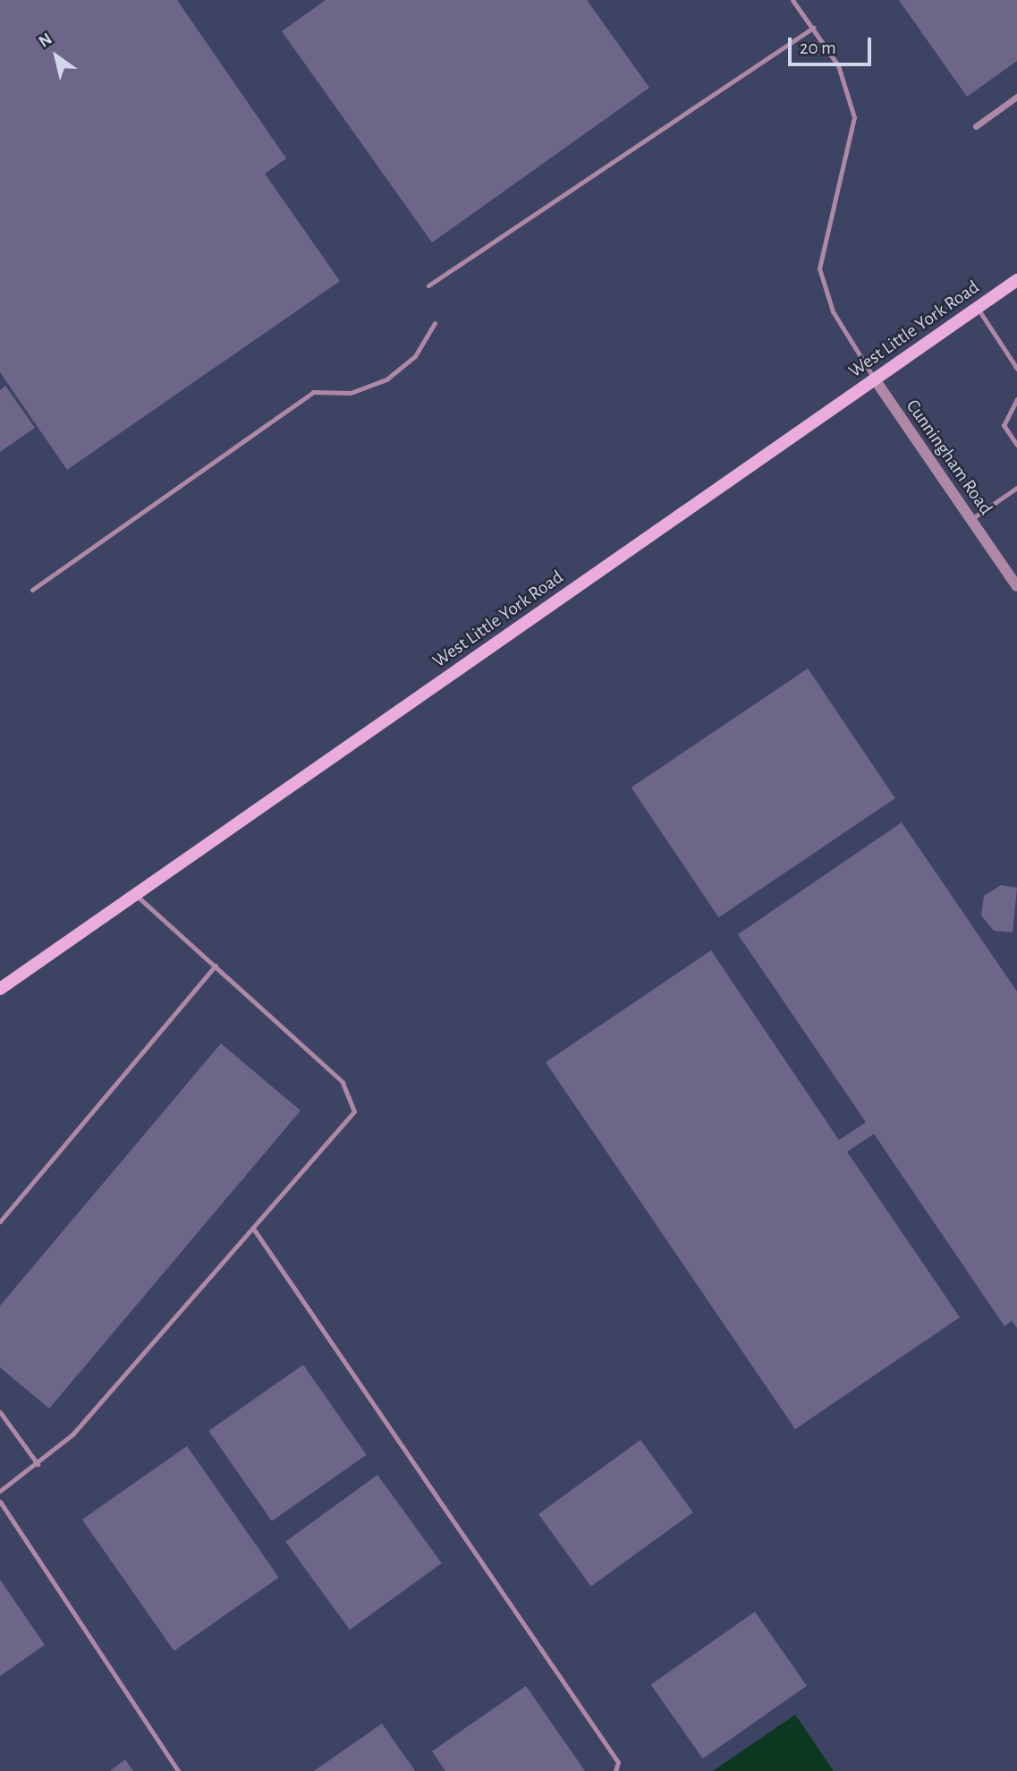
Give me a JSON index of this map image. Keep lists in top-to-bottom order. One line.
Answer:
{"streets":{"main road":["West Little York Road"],"street":["Cunningham Road"]},"crossings":[["West Little York Road","Cunningham Road"]],"scale_bar":"20 m","north":"top left"}
